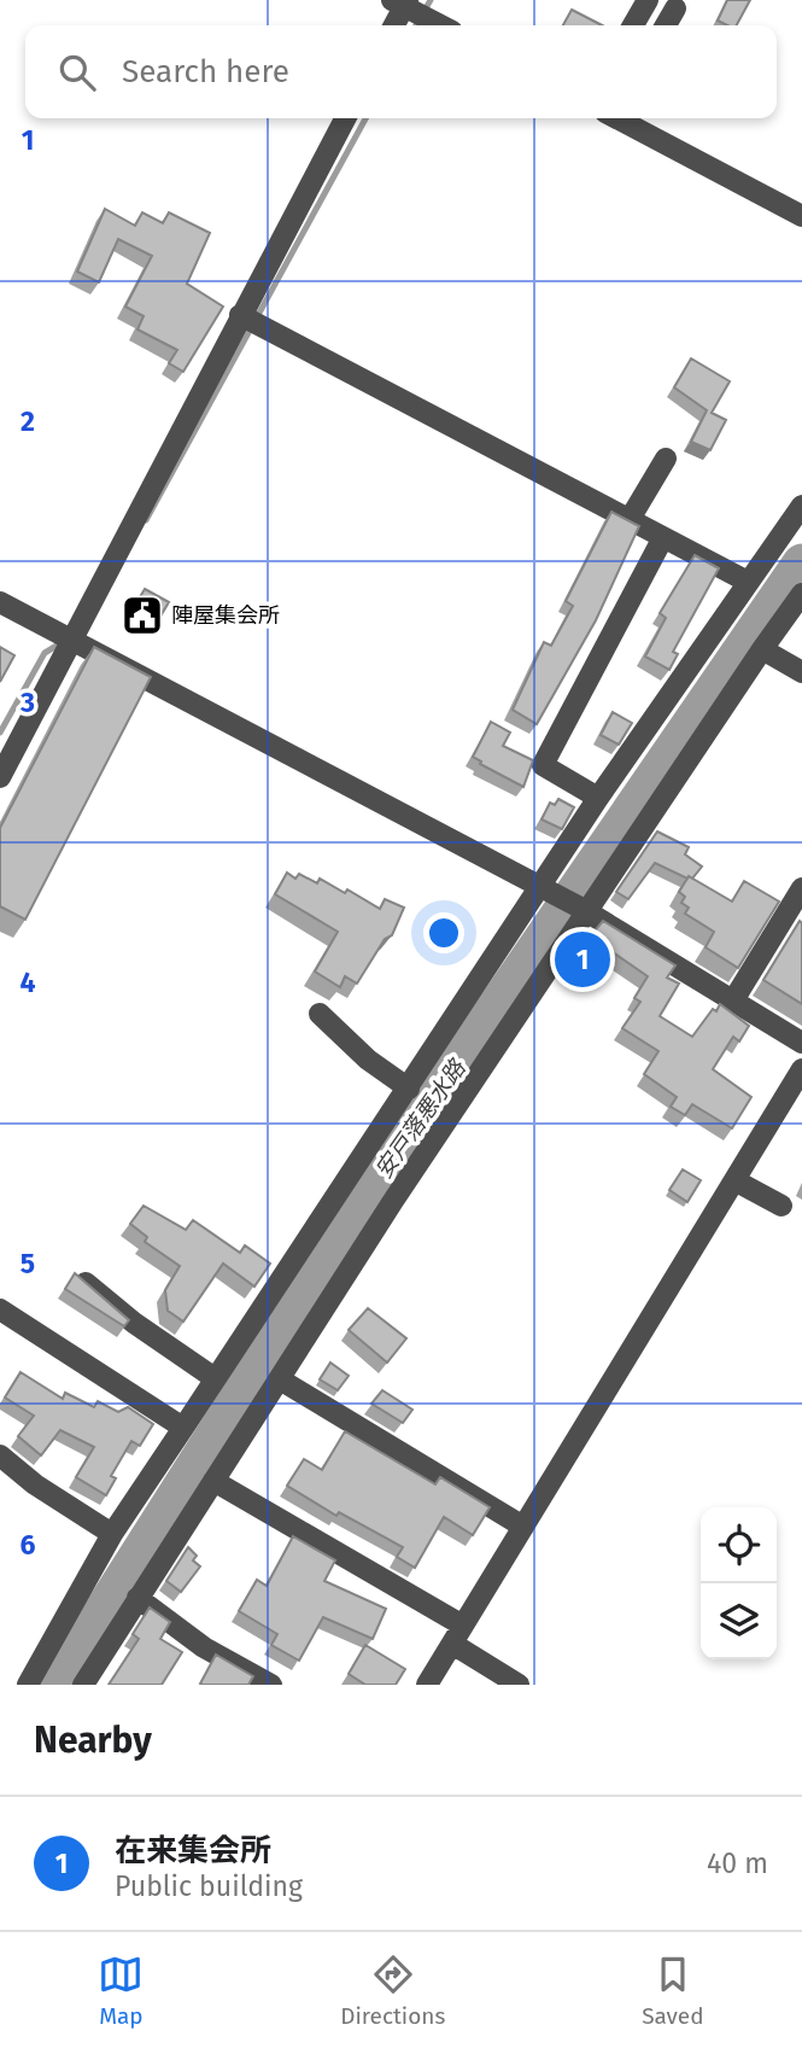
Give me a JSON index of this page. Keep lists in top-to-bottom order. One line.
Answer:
{"water":["安戸落悪水路"],"places":{"public building":["陣屋集会所"]},"page":{"search":"Search here","pins":"1","heading":"Nearby","list":[{"mark":"1","name":"在来集会所","note":"Public building","value":"40 m"}],"nav":["Map","Directions","Saved"]},"grid":{"rows":["1","2","3","4","5","6"]}}
